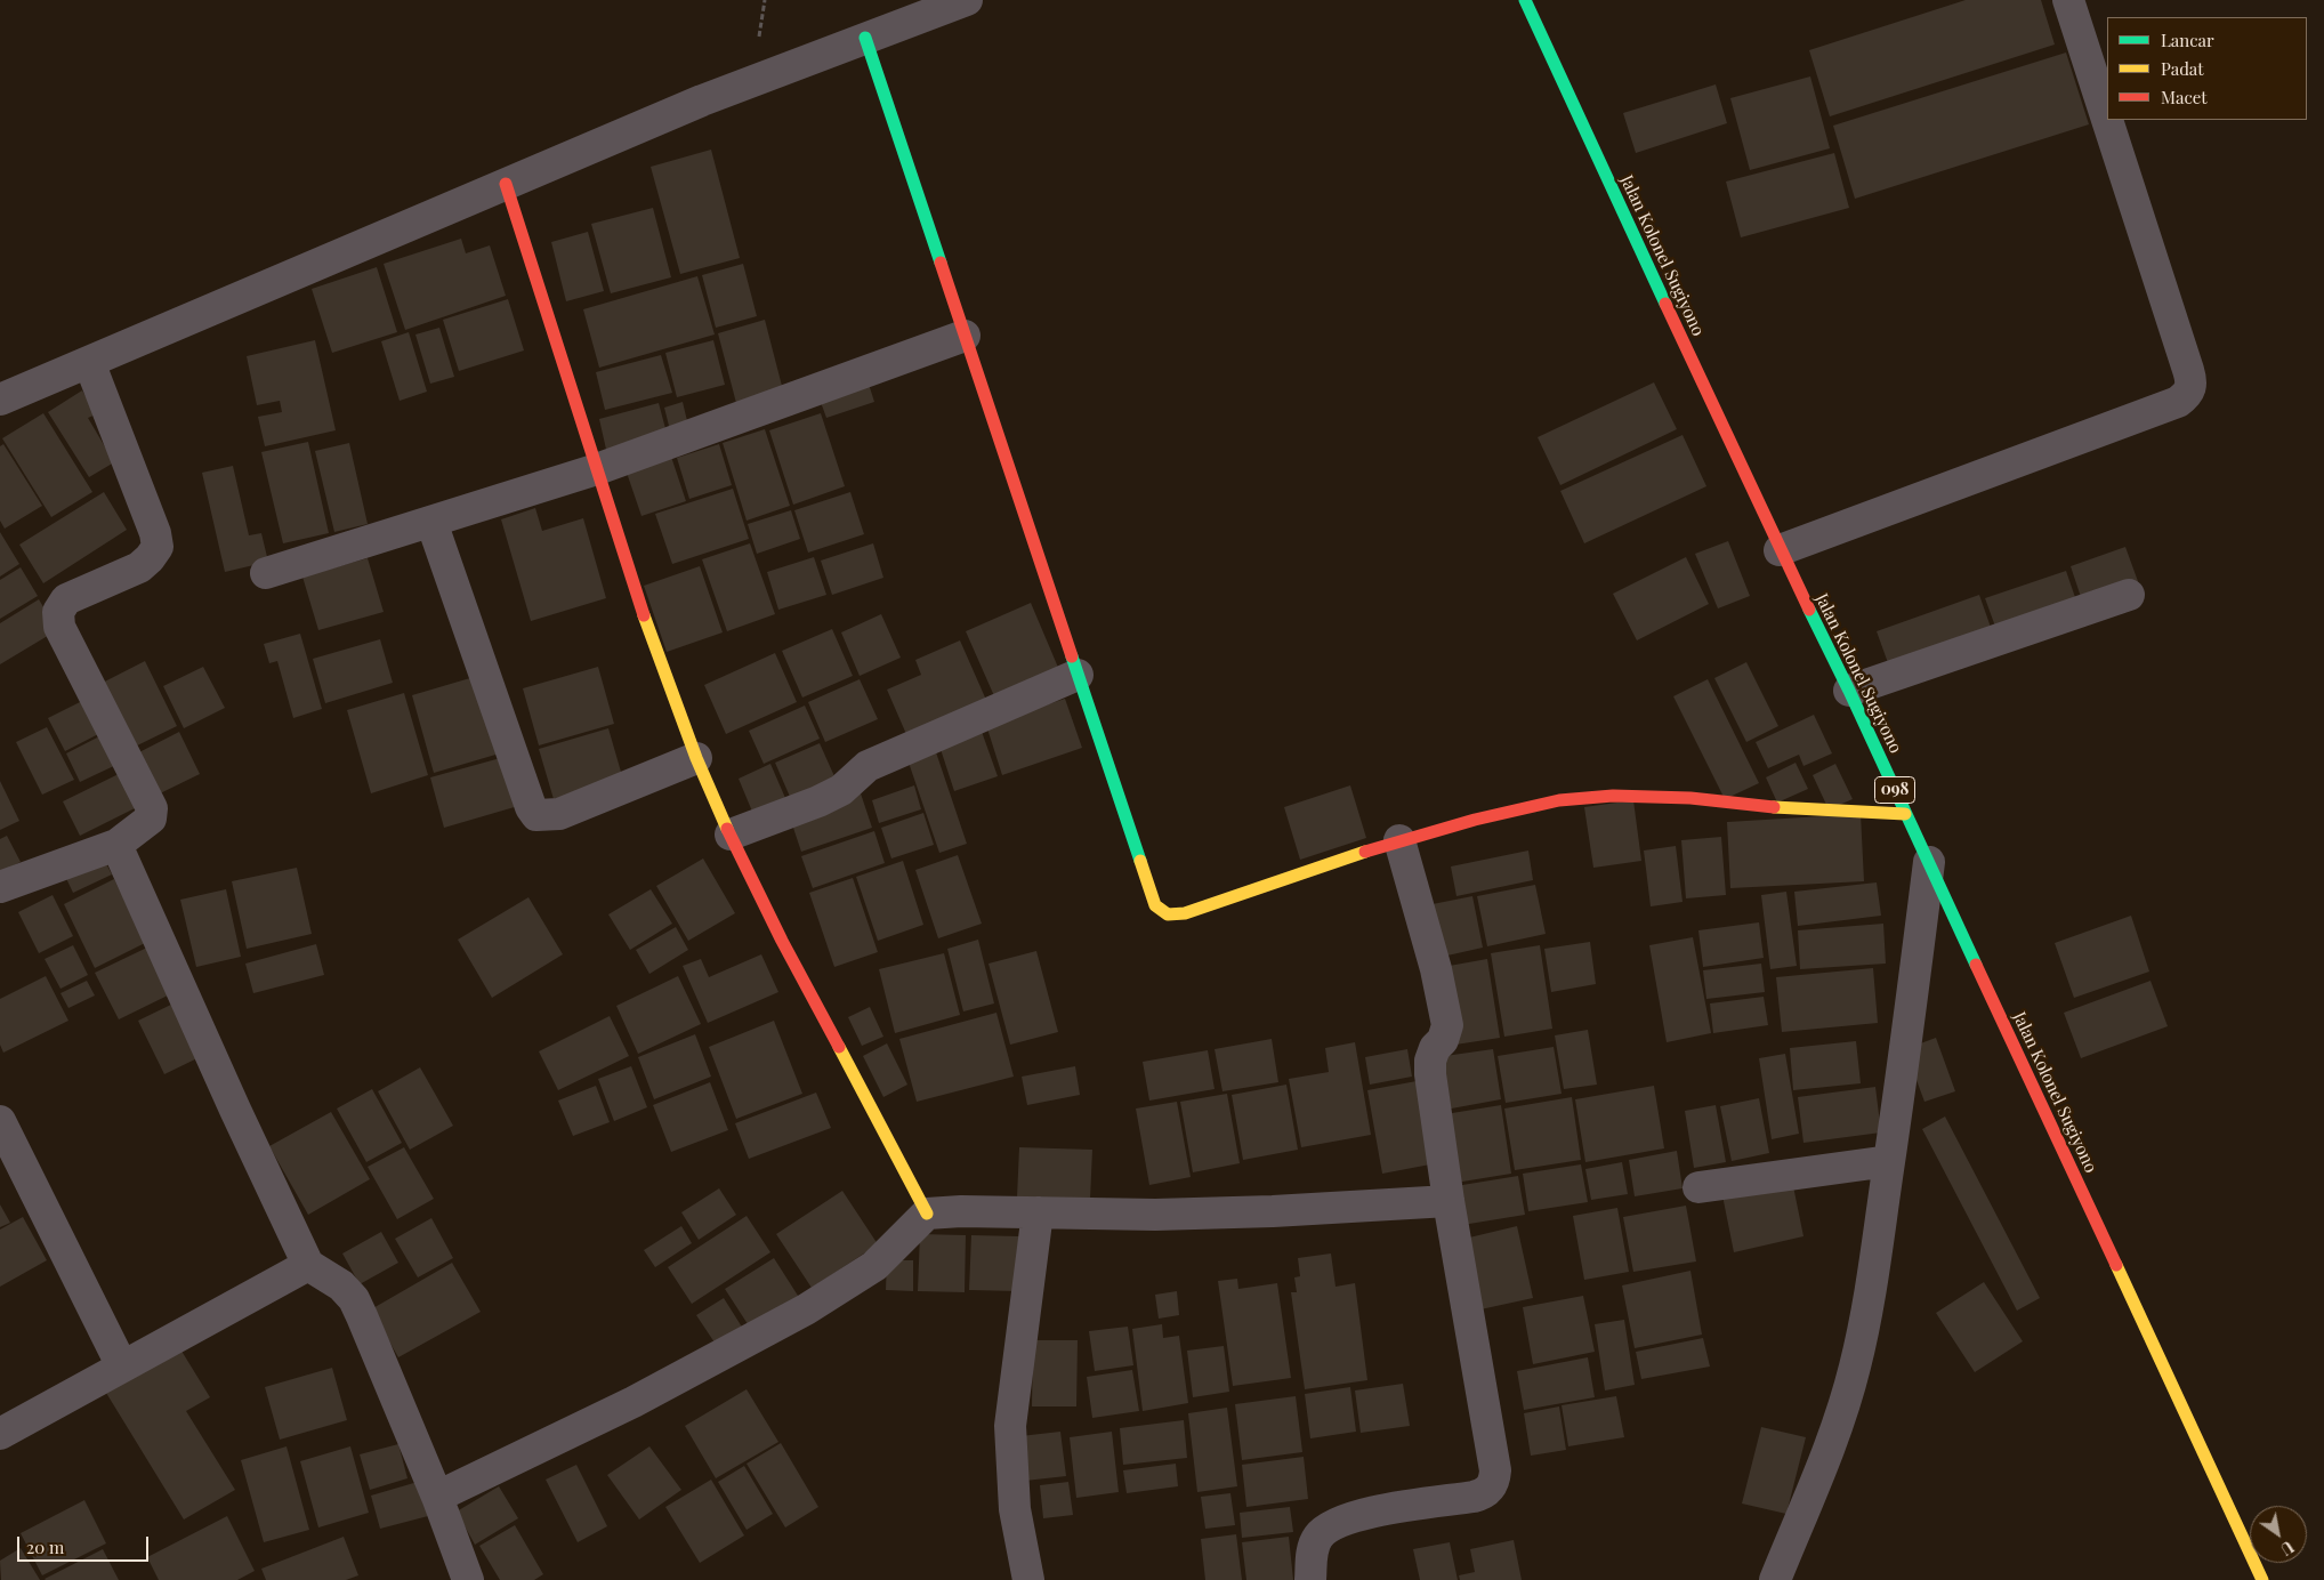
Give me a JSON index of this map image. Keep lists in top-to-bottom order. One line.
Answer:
{"streets":{"street":["Jalan Kolonel Sugiyono","098"]},"legend":["Lancar","Padat","Macet"],"scale_bar":"20 m","north":"bottom right"}
